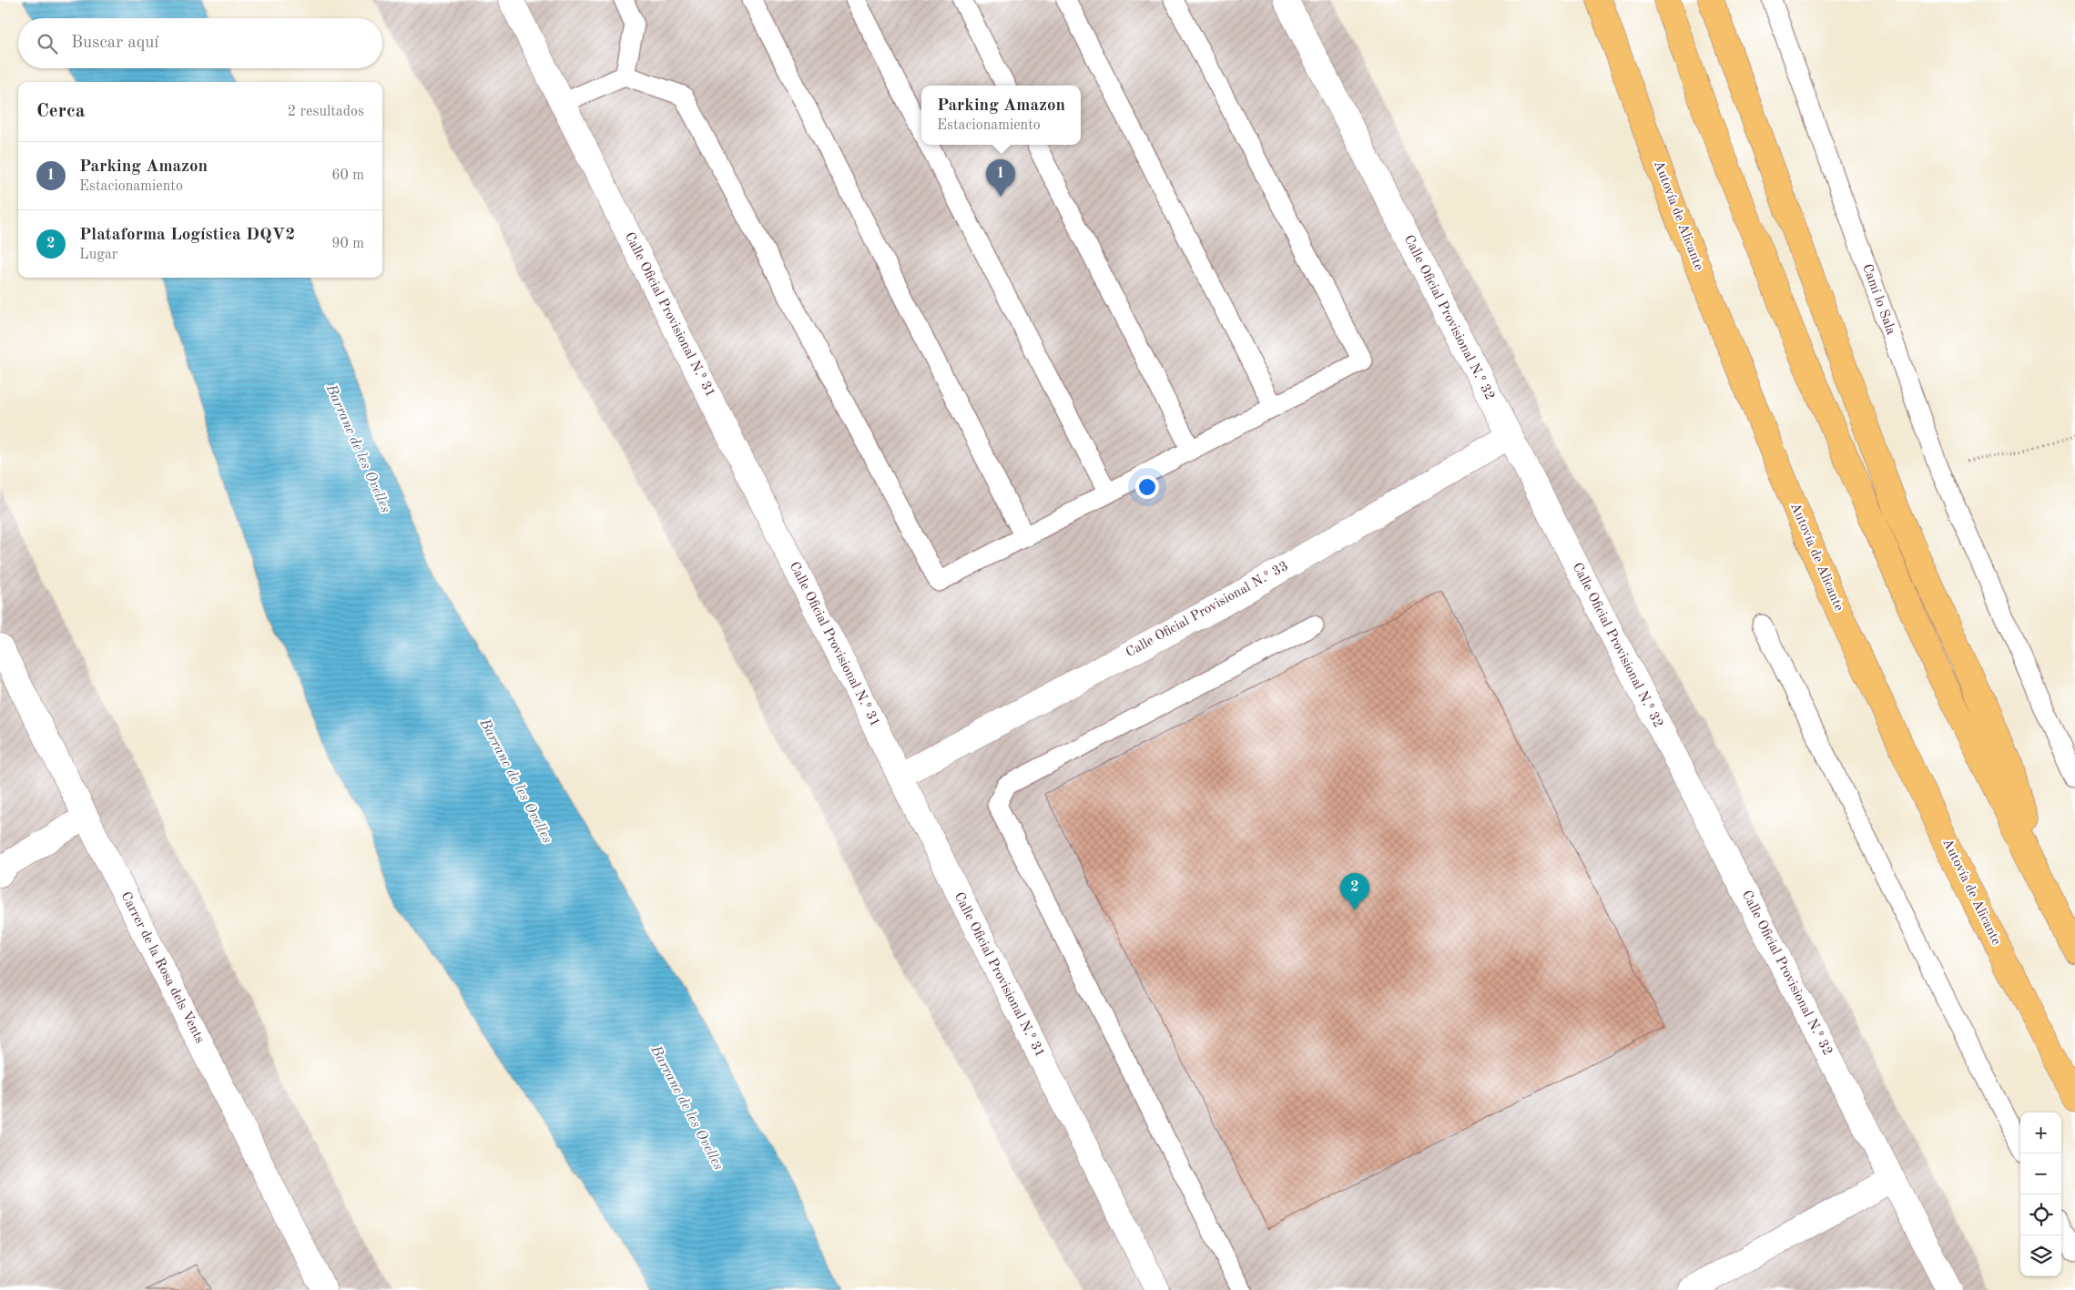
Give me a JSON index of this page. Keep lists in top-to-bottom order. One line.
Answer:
{"streets":{"highway":["Autovía de Alicante"],"street":["Calle Oficial Provisional N.º 31","Calle Oficial Provisional N.º 32","Calle Oficial Provisional N.º 33","Carrer de la Rosa dels Vents"],"lane":["Camí lo Sala"]},"crossings":[["Calle Oficial Provisional N.º 31","Calle Oficial Provisional N.º 33"],["Calle Oficial Provisional N.º 32","Calle Oficial Provisional N.º 33"]],"water":["Barranc de les Ovelles"],"page":{"search":"Buscar aquí","heading":["Cerca","2 resultados"],"popup":["Parking Amazon","Estacionamiento"],"list":[{"mark":"1","name":"Parking Amazon","note":"Estacionamiento","value":"60 m"},{"mark":"2","name":"Plataforma Logística DQV2","note":"Lugar","value":"90 m"}],"pins":["1","2"],"map_buttons":["+","−"]}}
